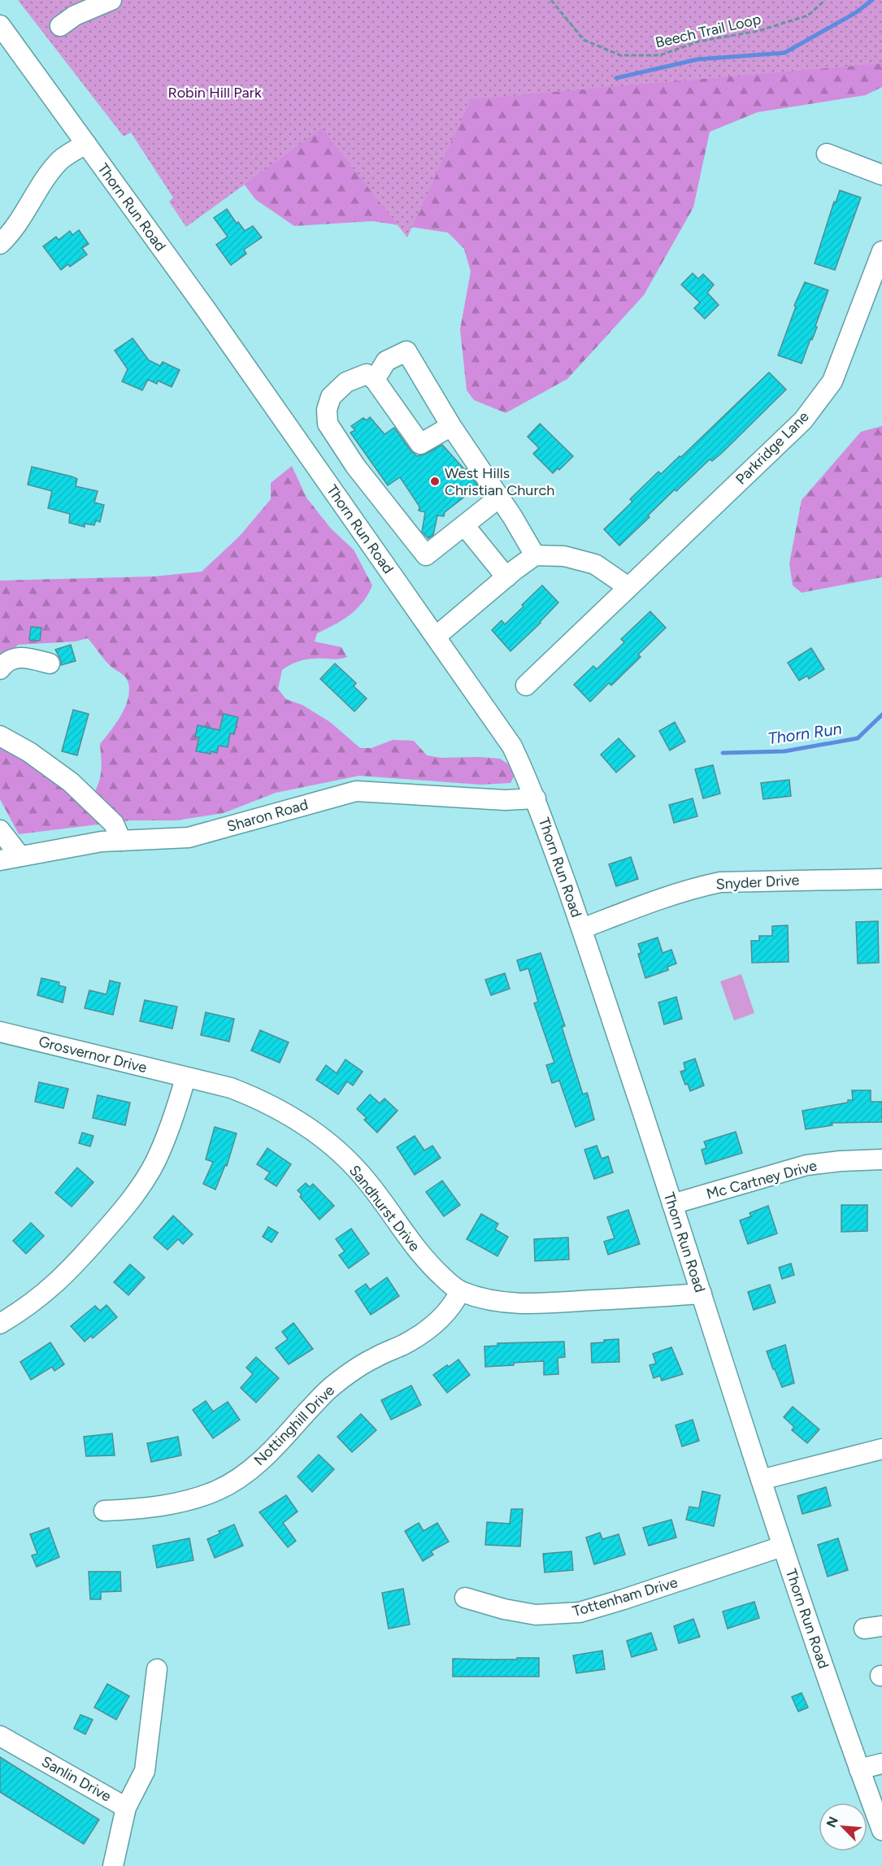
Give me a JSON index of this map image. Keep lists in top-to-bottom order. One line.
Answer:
{"streets":{"street":["Thorn Run Road","Parkridge Lane","Sharon Road","Snyder Drive","Grosvernor Drive","Mc Cartney Drive","Sandhurst Drive","Nottinghill Drive","Tottenham Drive","Sanlin Drive"],"path":["Beech Trail Loop"]},"crossings":[["Thorn Run Road","Sharon Road"],["Thorn Run Road","Snyder Drive"],["Thorn Run Road","Mc Cartney Drive"],["Thorn Run Road","Sandhurst Drive"],["Thorn Run Road","Tottenham Drive"],["Grosvernor Drive","Sandhurst Drive"],["Sandhurst Drive","Nottinghill Drive"]],"water":["Thorn Run"],"parks":["Robin Hill Park"],"places":["West Hills Christian Church"],"north":"top left"}
